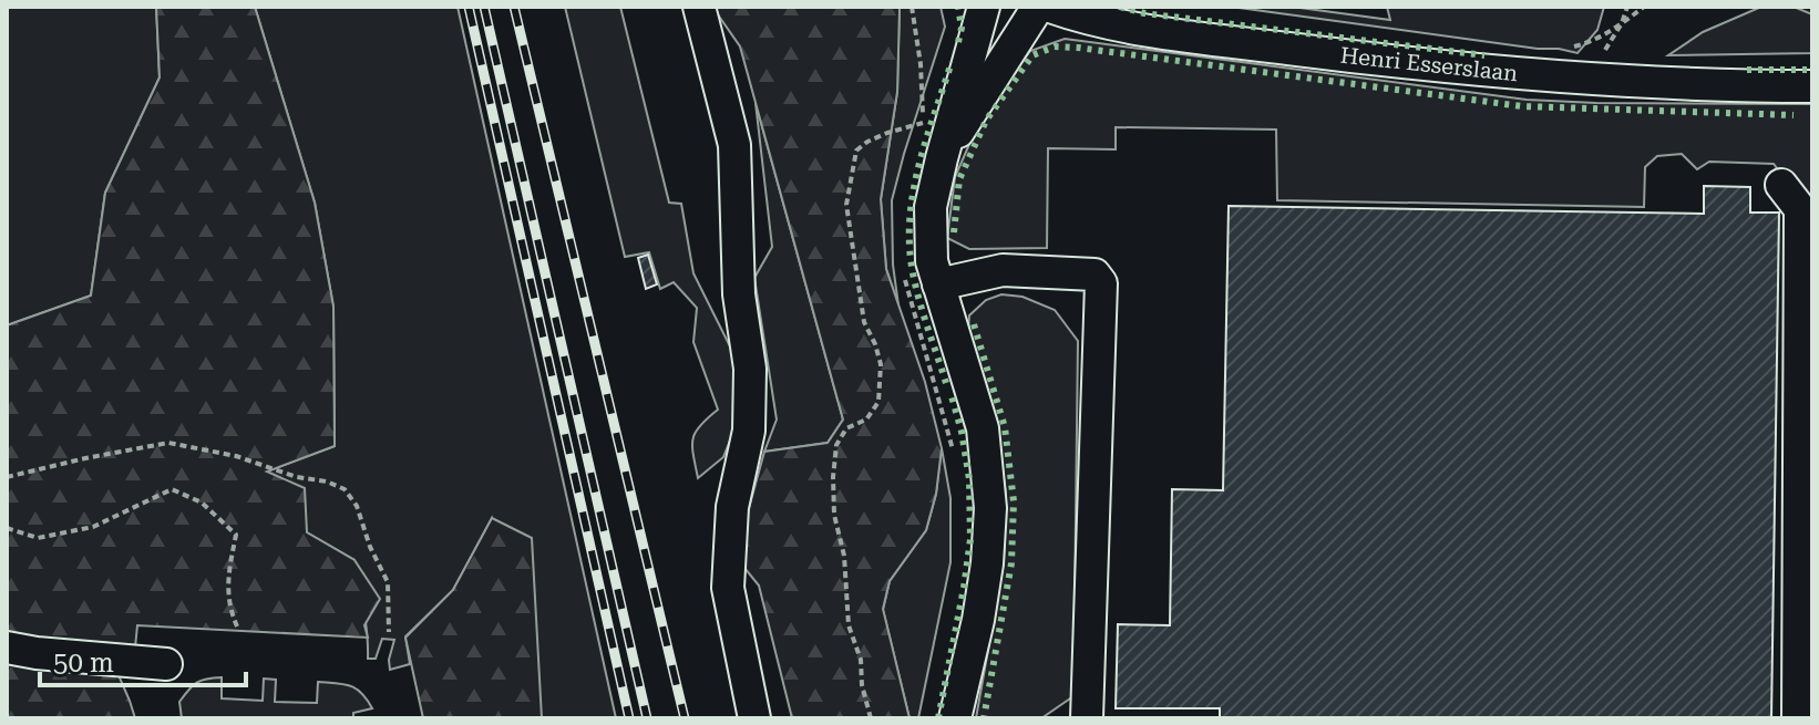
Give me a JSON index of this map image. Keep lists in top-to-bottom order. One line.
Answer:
{"streets":{"street":["Henri Esserslaan"]},"scale_bar":"50 m"}
